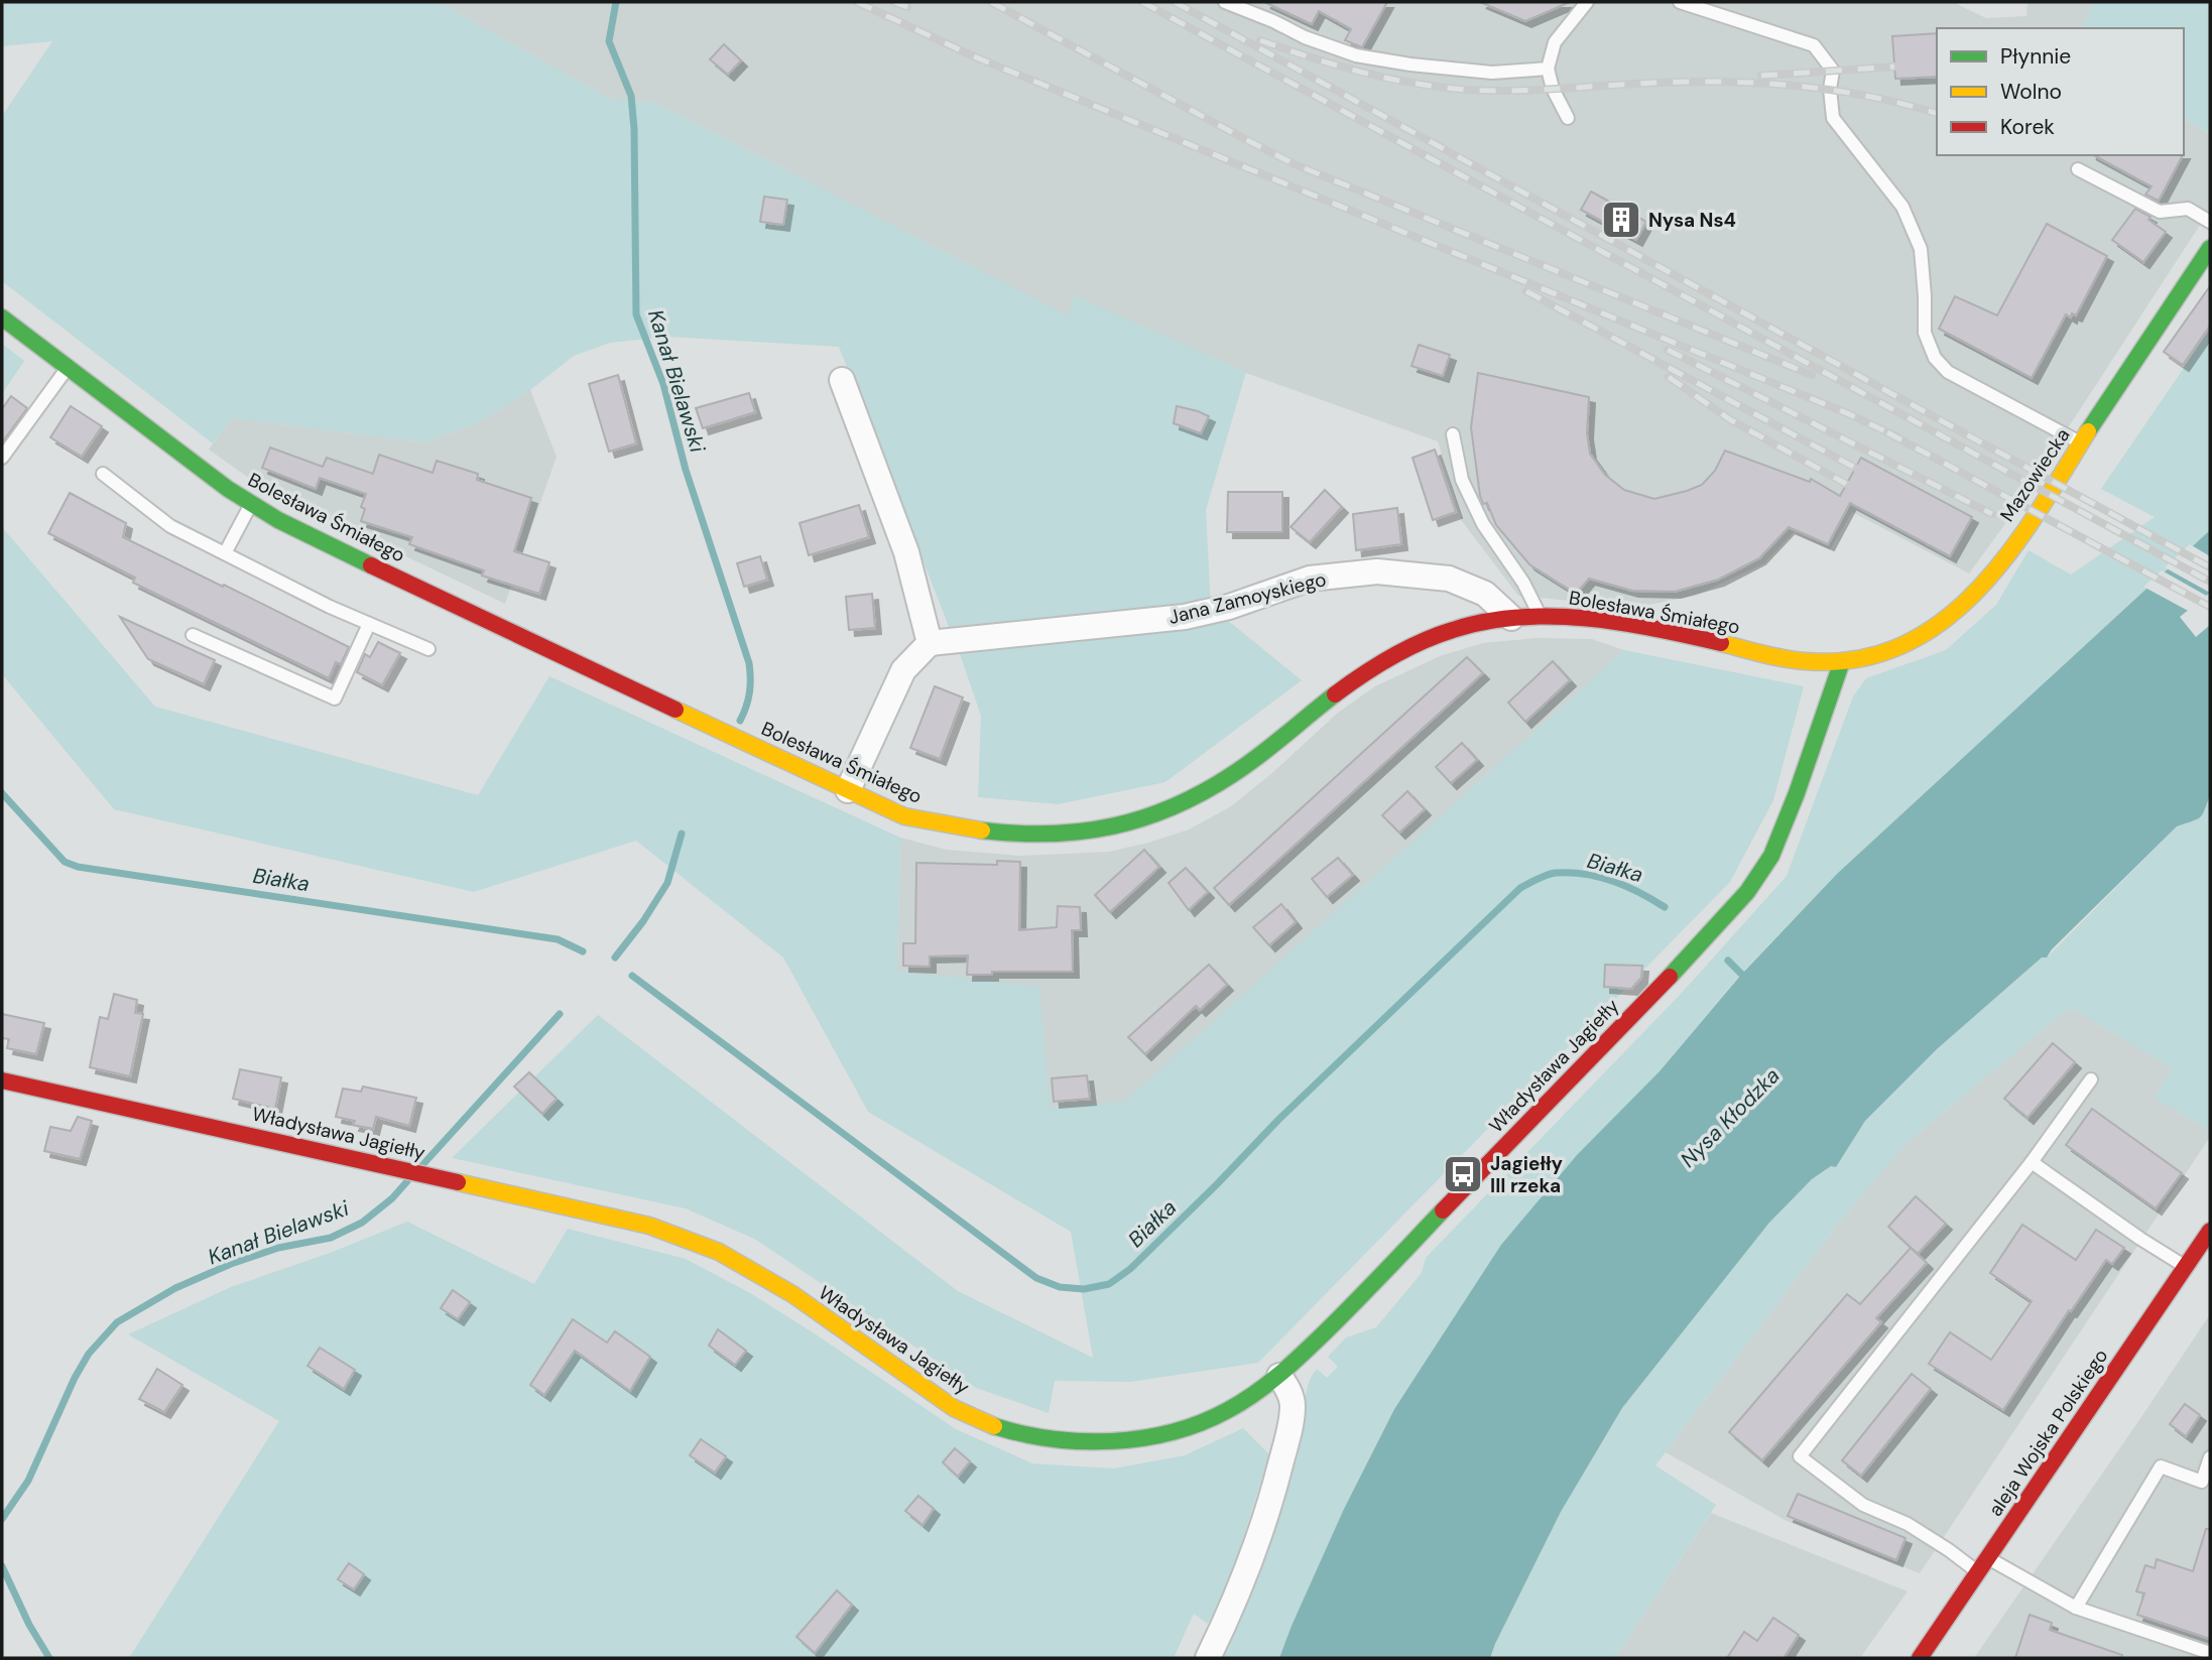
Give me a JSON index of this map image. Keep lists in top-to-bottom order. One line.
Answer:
{"streets":{"street":["Mazowiecka","Bolesława Śmiałego","Jana Zamoyskiego","Władysława Jagiełły","aleja Wojska Polskiego"]},"crossings":[["Mazowiecka","Bolesława Śmiałego"],["Mazowiecka","Władysława Jagiełły"],["Bolesława Śmiałego","Jana Zamoyskiego"],["Bolesława Śmiałego","Władysława Jagiełły"]],"water":["Kanał Bielawski","Białka","Nysa Kłodzka"],"places":{"building":["Nysa Ns4"],"bus stop":["Jagiełły III rzeka"]},"legend":["Płynnie","Wolno","Korek"]}
